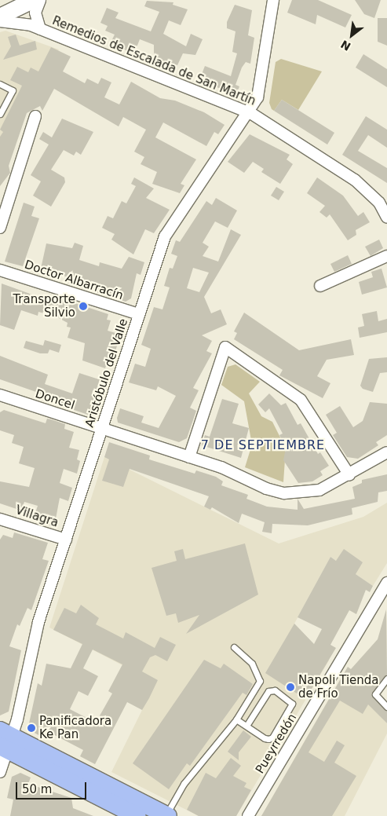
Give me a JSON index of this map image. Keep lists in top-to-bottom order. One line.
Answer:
{"streets":{"street":["Remedios de Escalada de San Martín","Doctor Albarracín","Aristóbulo del Valle","Doncel","Villagra","Pueyrredón"]},"crossings":[["Remedios de Escalada de San Martín","Aristóbulo del Valle"],["Doctor Albarracín","Aristóbulo del Valle"],["Aristóbulo del Valle","Doncel"],["Aristóbulo del Valle","Villagra"]],"districts":["7 DE SEPTIEMBRE"],"places":["Transporte Silvio","Napoli Tienda de Frío","Panificadora Ke Pan"],"scale_bar":"50 m","north":"bottom left"}
